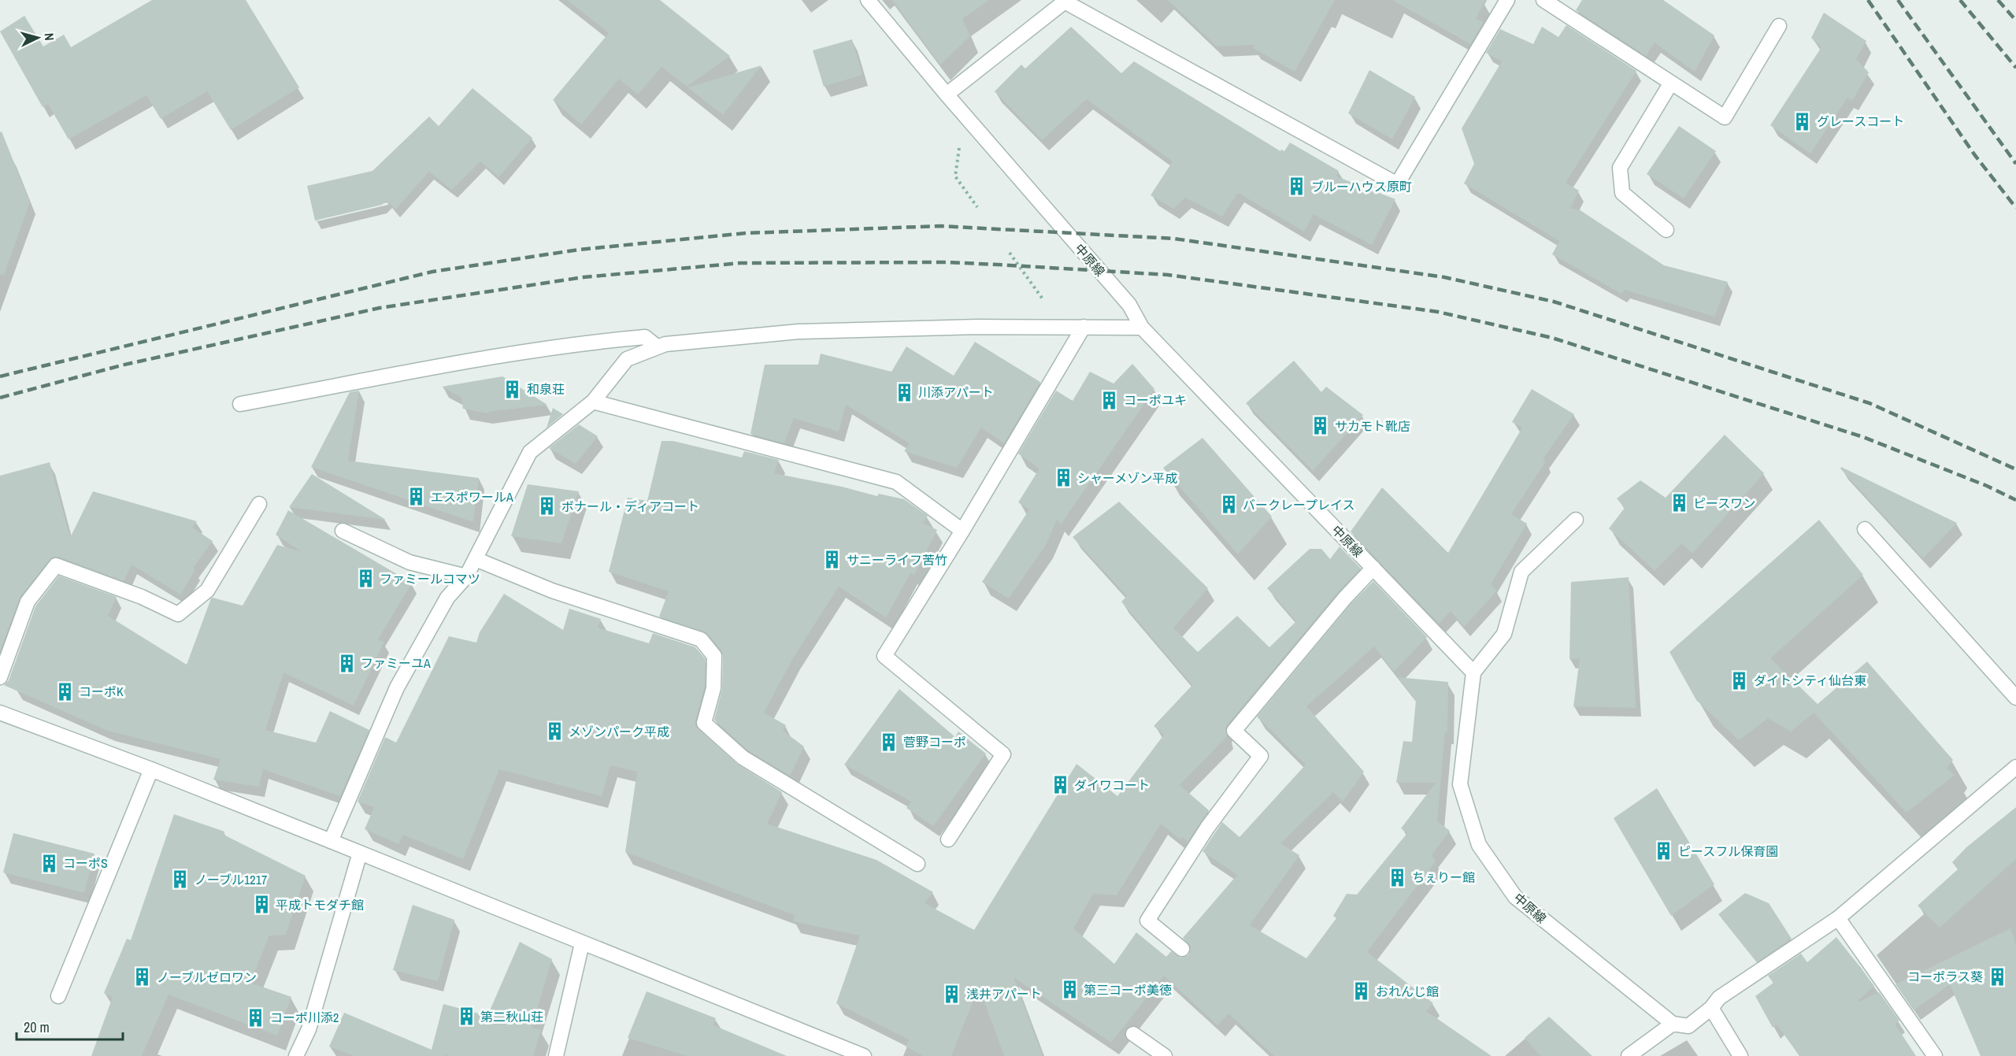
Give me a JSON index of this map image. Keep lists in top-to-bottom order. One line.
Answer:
{"streets":{"street":["中原線"]},"places":{"building":["グレースコート","ブルーハウス原町","和泉荘","川添アパート","コーポユキ","サカモト靴店","シャーメゾン平成","エスポワールA","ピースワン","バークレープレイス","ボナール・ディアコート","サニーライフ苦竹","ファミールコマツ","ファミーユA","ダイトシティ仙台東","コーポK","メゾンパーク平成","菅野コーポ","ダイワコート","ピースフル保育園","コーポS","ちぇりー館","ノーブル1217","平成トモダチ館","コーポラス葵","ノーブルゼロワン","第三コーポ美徳","おれんじ館","浅井アパート","第二秋山荘","コーポ川添2"]},"scale_bar":"20 m","north":"right"}
